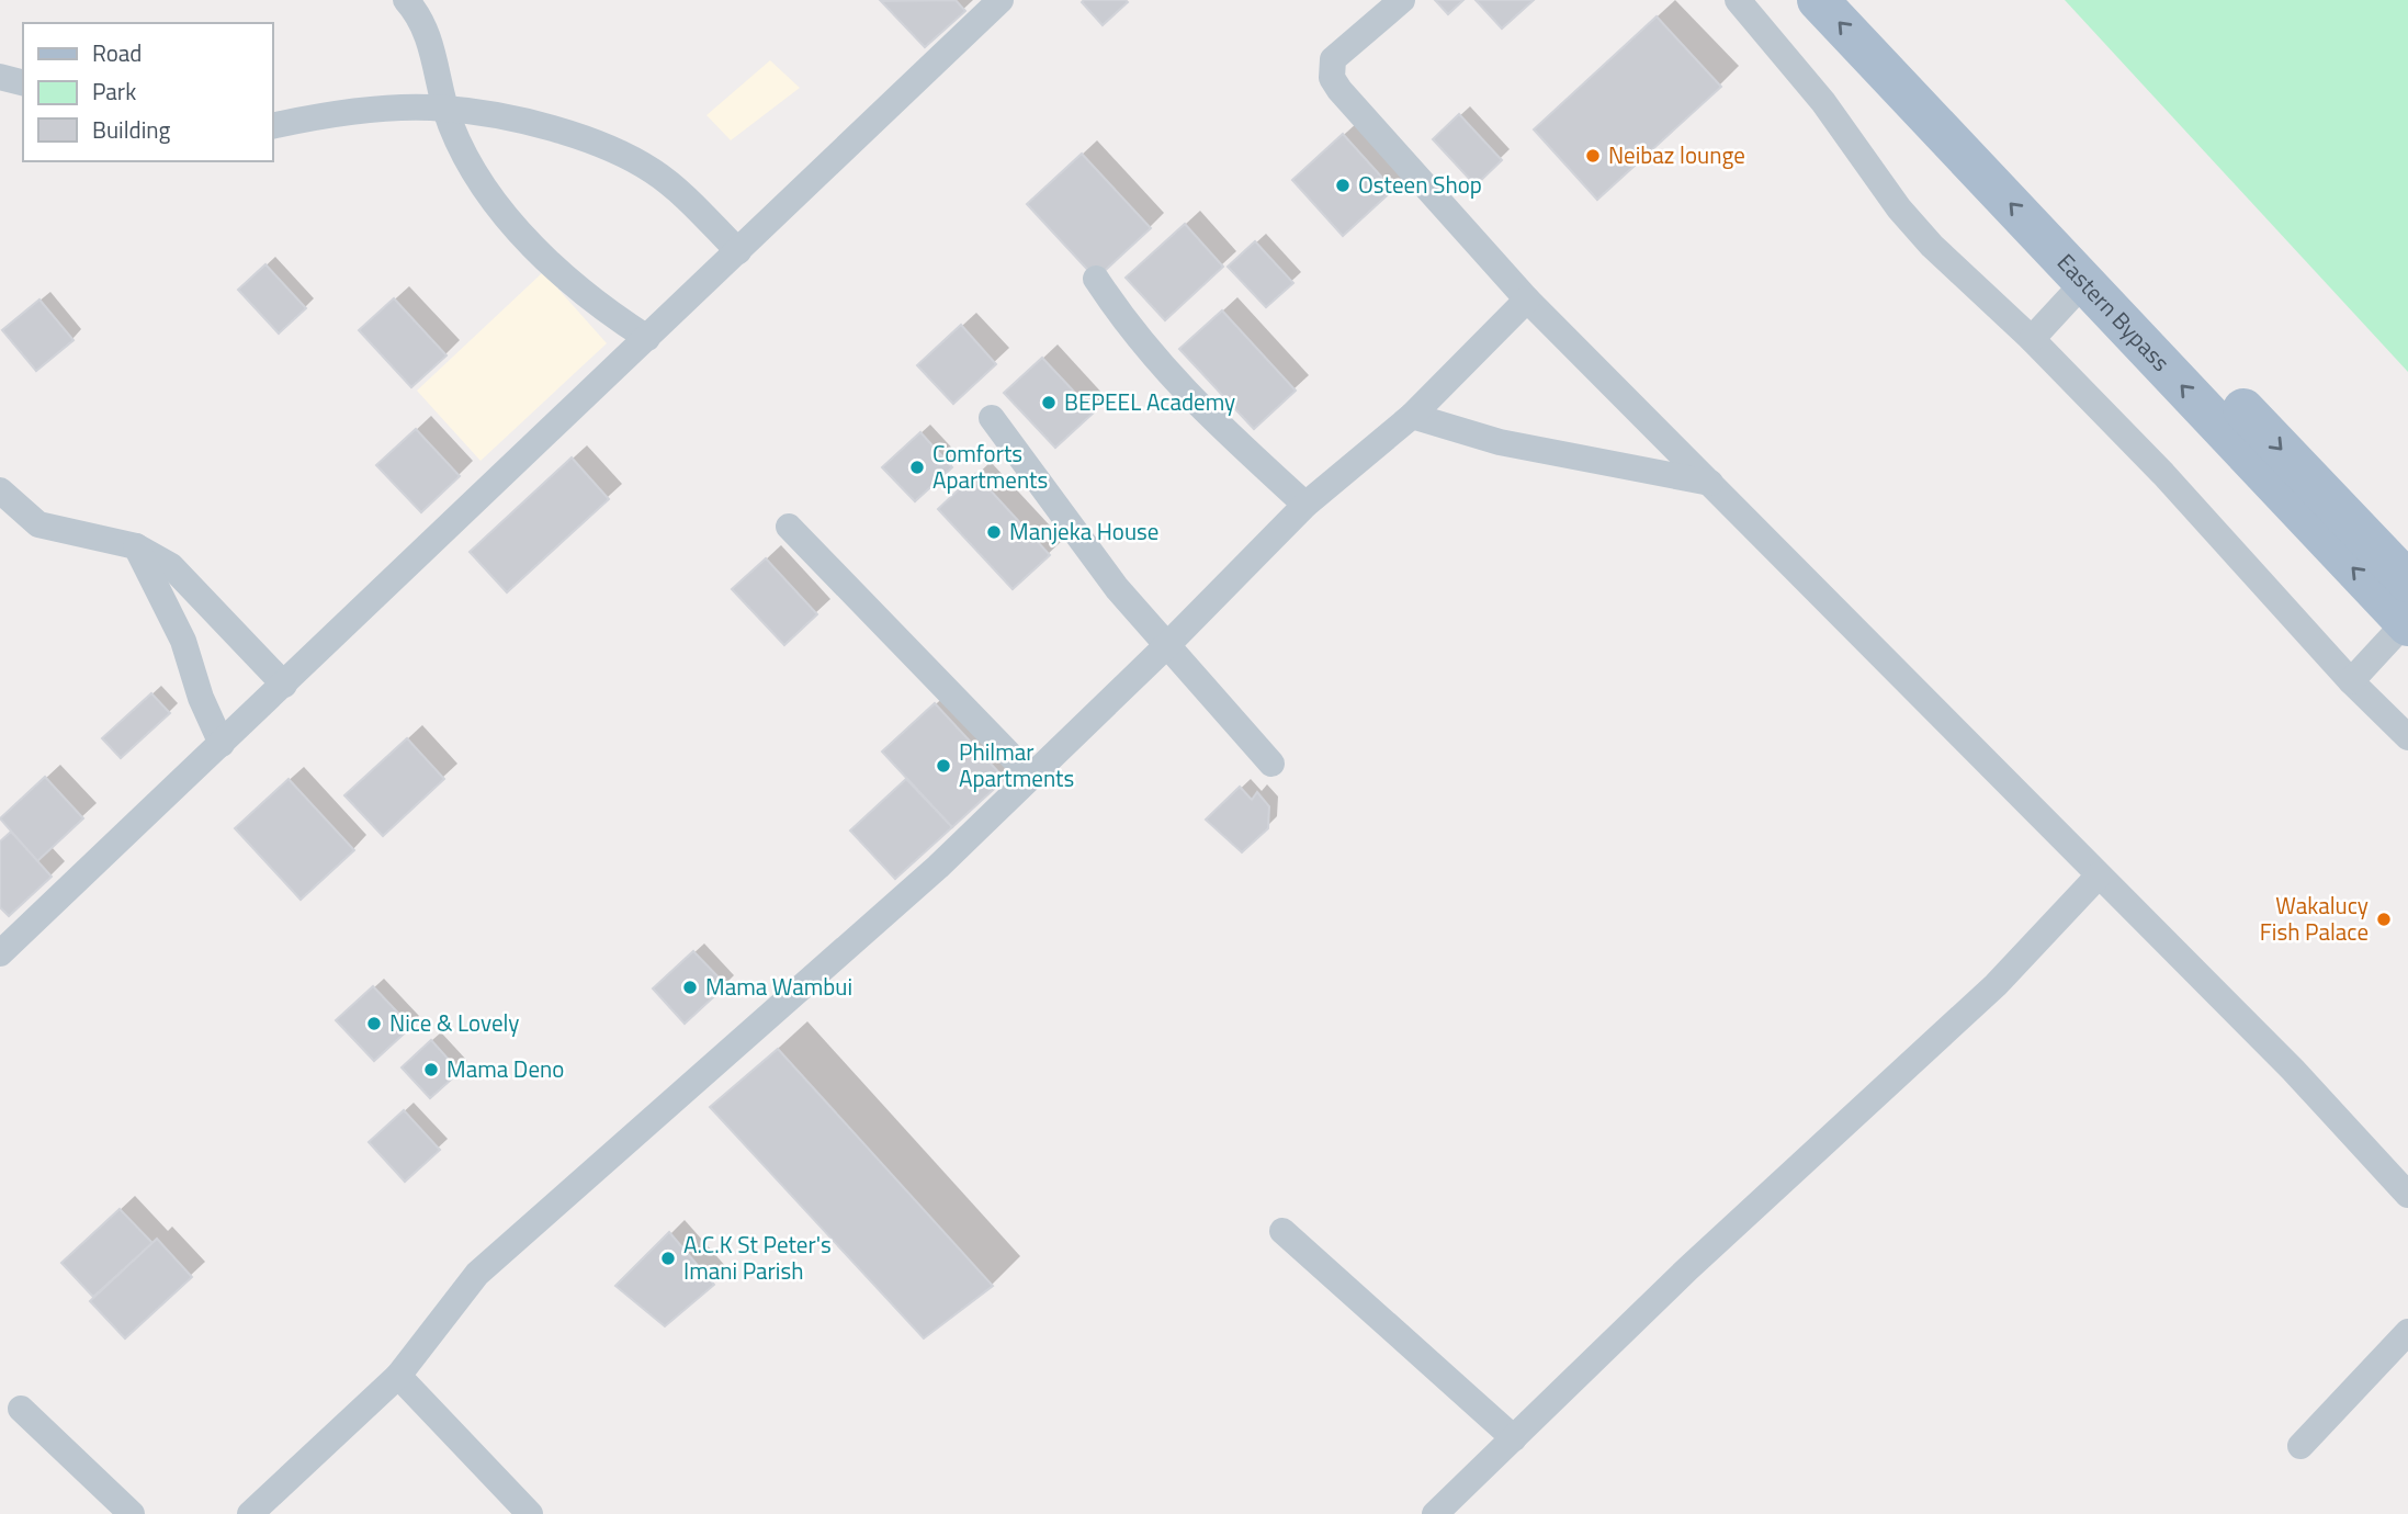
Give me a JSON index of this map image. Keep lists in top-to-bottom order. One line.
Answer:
{"streets":{"main road":["Eastern Bypass"]},"places":["Neibaz lounge","Osteen Shop","BEPEEL Academy","Comforts Apartments","Manjeka House","Philmar Apartments","Wakalucy Fish Palace","Mama Wambui","Nice & Lovely","Mama Deno","A.C.K St Peter's Imani Parish"],"legend":["Road","Park","Building"]}
